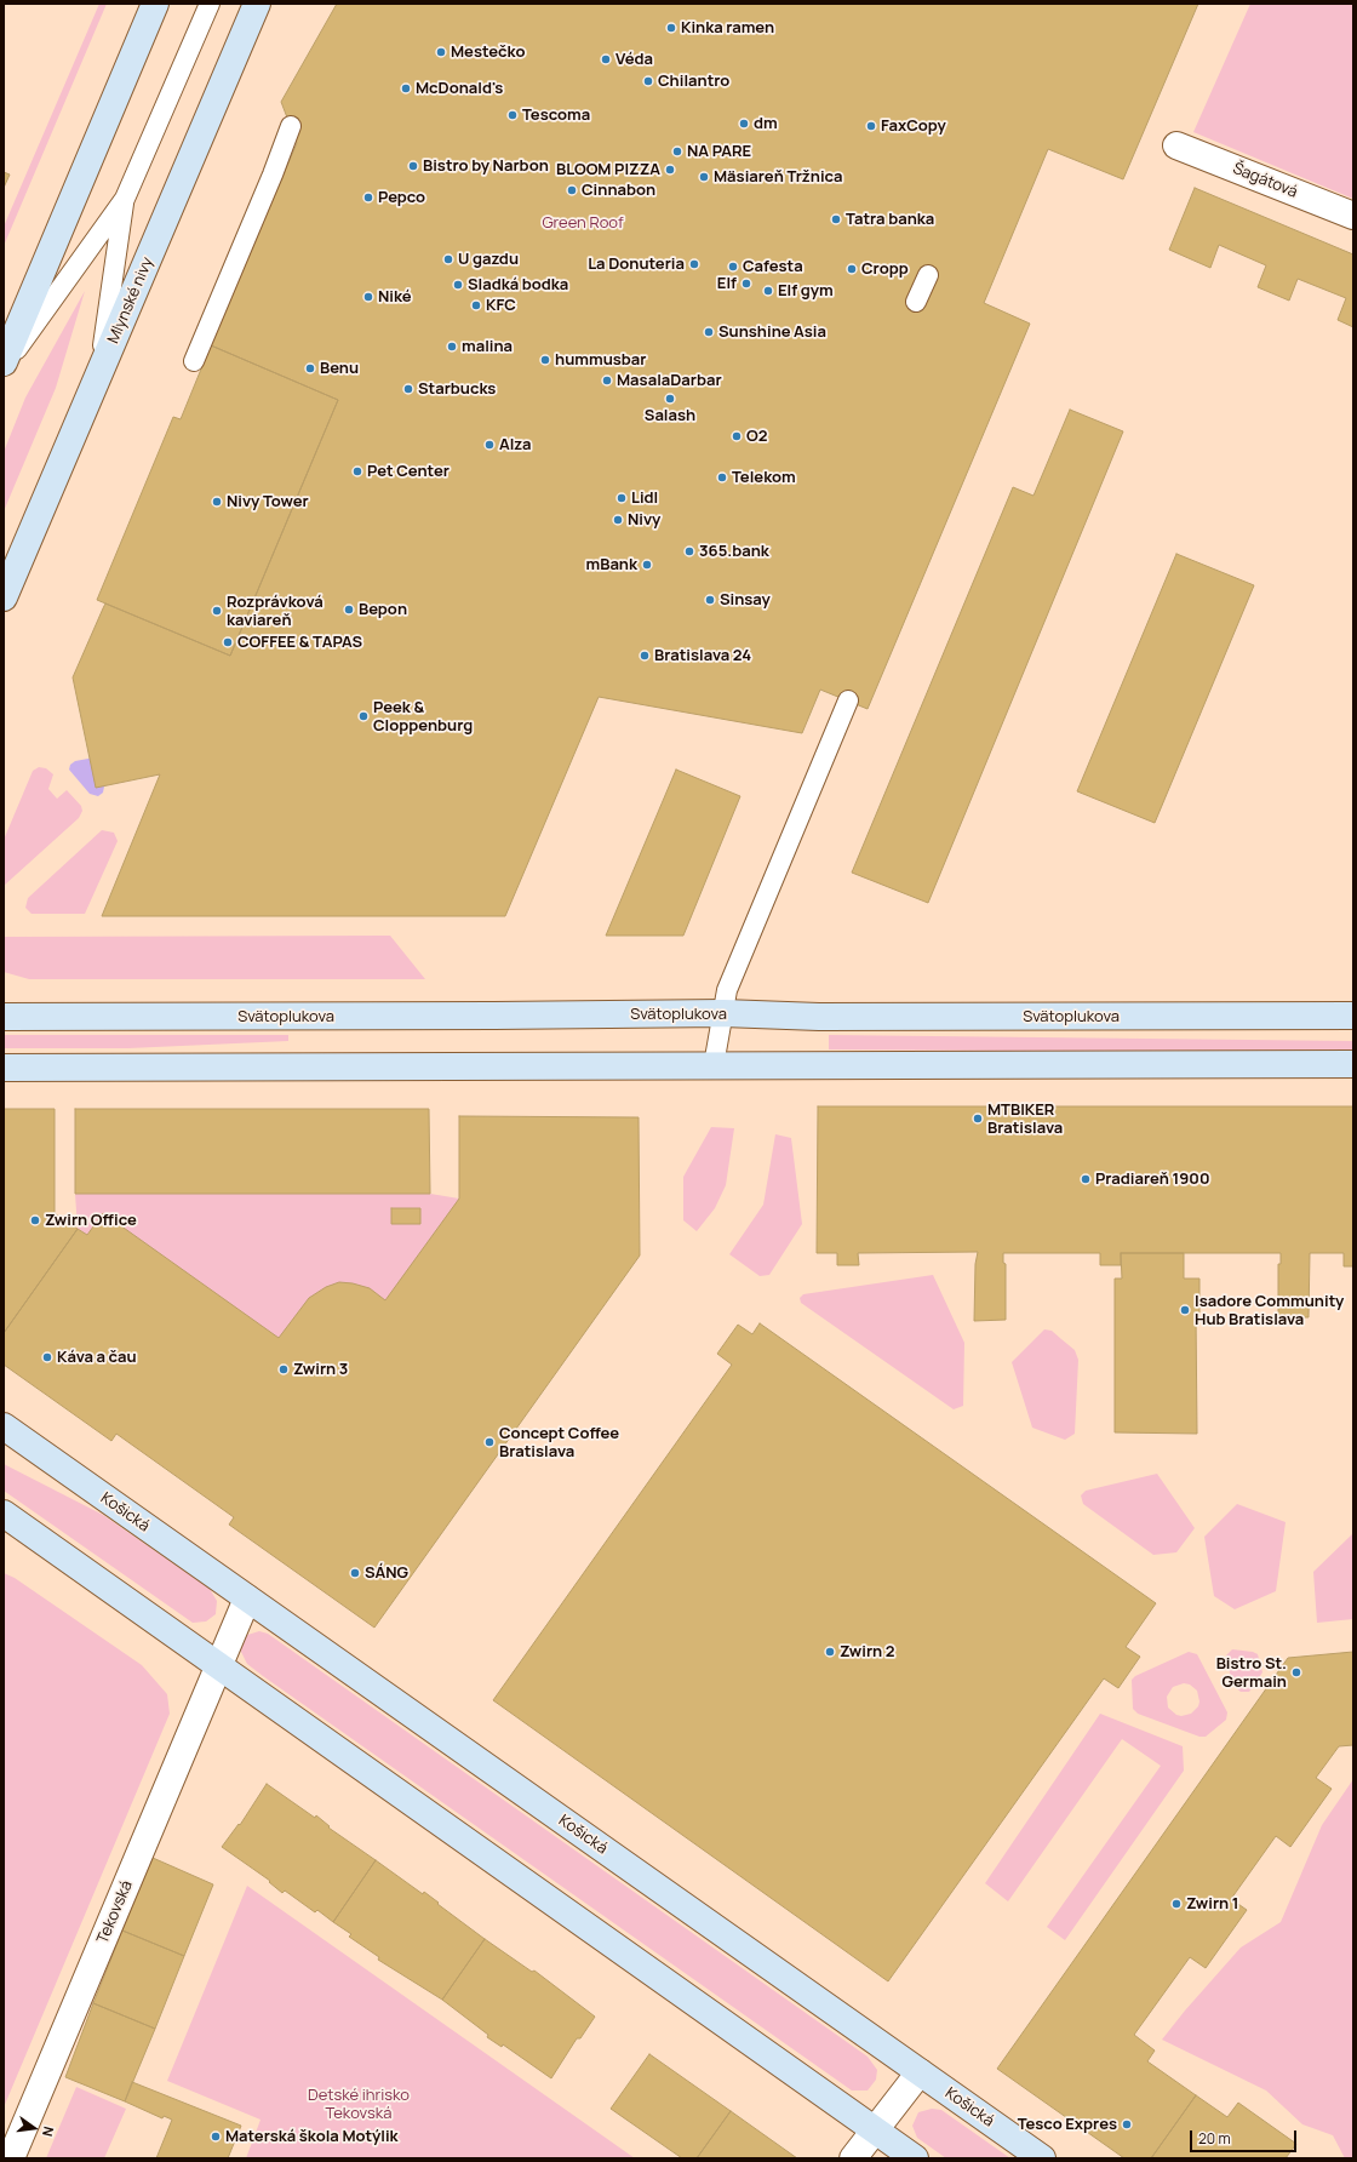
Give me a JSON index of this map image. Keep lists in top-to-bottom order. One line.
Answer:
{"streets":{"street":["Šagátová","Mlynské nivy","Svätoplukova","Košická","Tekovská"]},"parks":["Green Roof","Detské ihrisko Tekovská"],"places":["Kinka ramen","Mestečko","Véda","Chilantro","McDonald's","Tescoma","dm","FaxCopy","NA PARE","Bistro by Narbon","BLOOM PIZZA","Mäsiareň Tržnica","Cinnabon","Pepco","Tatra banka","U gazdu","La Donuteria","Cafesta","Cropp","Elf","Sladká bodka","Elf gym","Niké","KFC","Sunshine Asia","malina","hummusbar","Benu","MasalaDarbar","Starbucks","Salash","O2","Alza","Pet Center","Telekom","Lidl","Nivy Tower","Nivy","365.bank","mBank","Sinsay","Bepon","Rozprávková kaviareň","COFFEE & TAPAS","Bratislava 24","Peek & Cloppenburg","MTBIKER Bratislava","Pradiareň 1900","Zwirn Office","Isadore Community Hub Bratislava","Káva a čau","Zwirn 3","Concept Coffee Bratislava","SÁNG","Zwirn 2","Bistro St. Germain","Zwirn 1","Tesco Expres","Materská škola Motýlik"],"scale_bar":"20 m","north":"right"}
